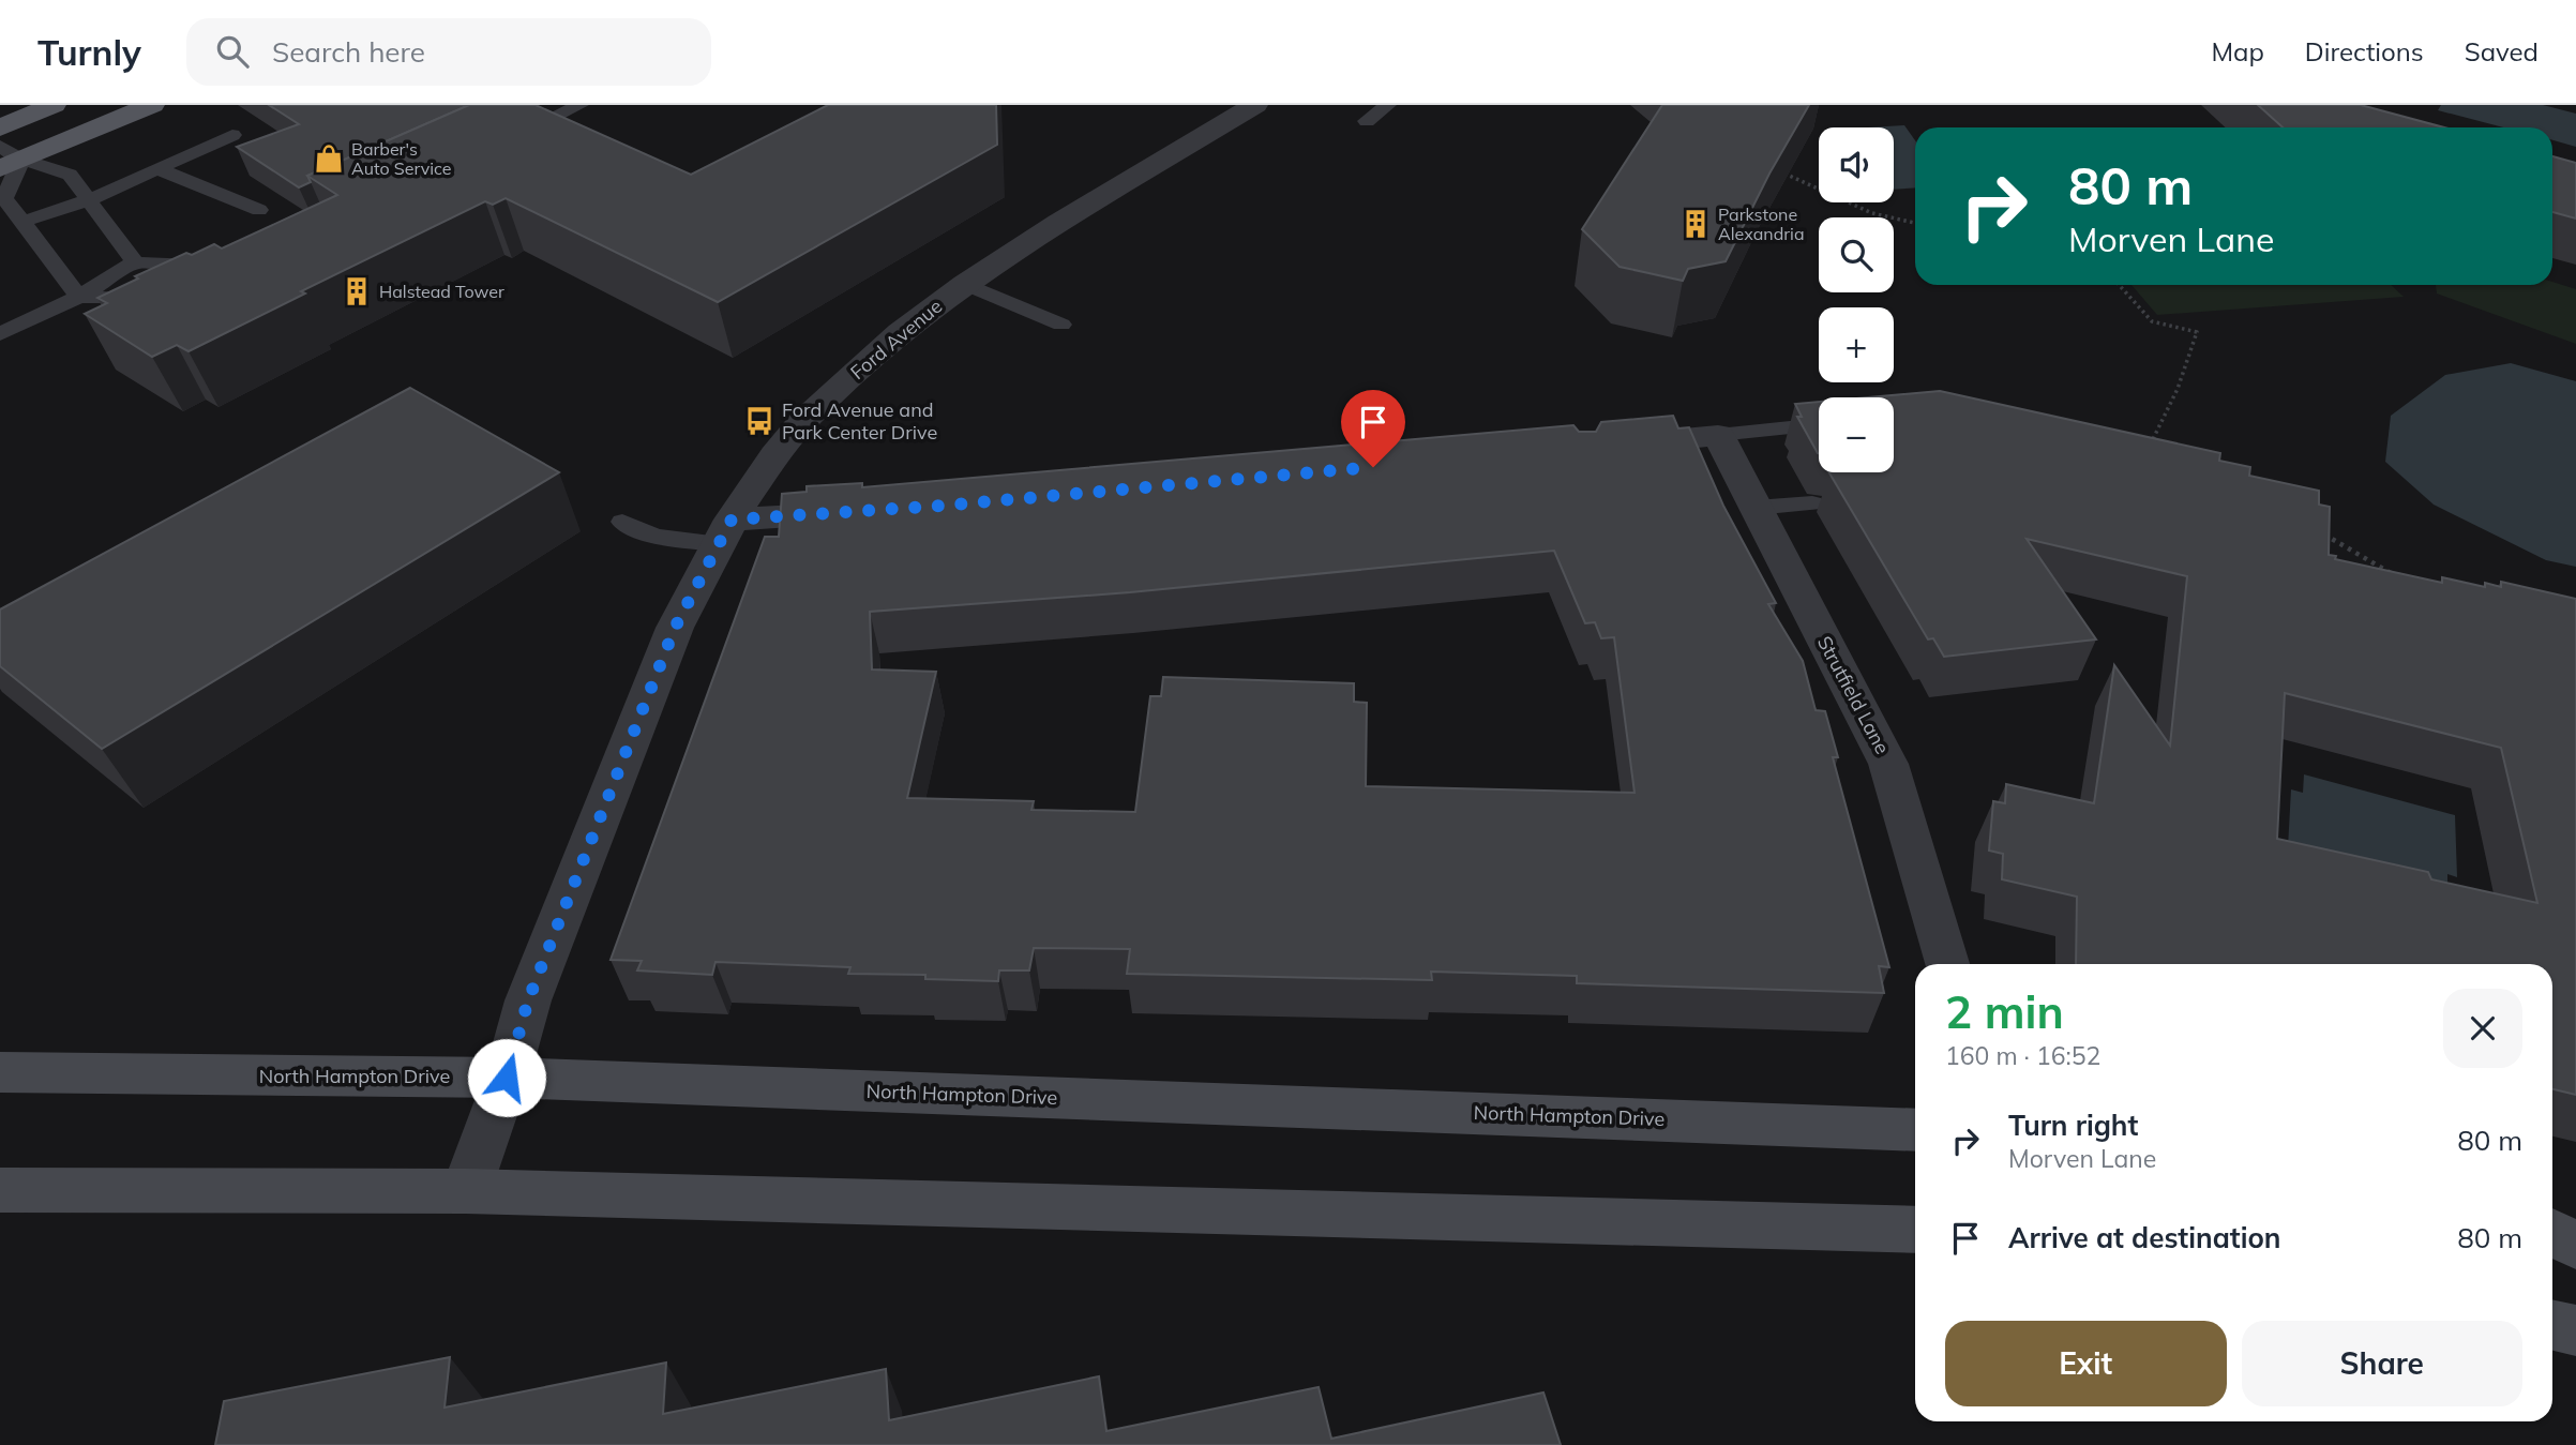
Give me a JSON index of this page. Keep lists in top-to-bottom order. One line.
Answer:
{"streets":{"street":["Ford Avenue","Strutfield Lane","North Hampton Drive"]},"crossings":[["Ford Avenue","North Hampton Drive"]],"places":{"shop":["Barber's Auto Service"],"building":["Parkstone Alexandria","Halstead Tower"],"bus stop":["Ford Avenue and Park Center Drive"]},"page":{"header":"Turnly","search":"Search here","nav":["Map","Directions","Saved"],"map_buttons":["+","−"],"turn":["80 m","Morven Lane"],"heading":["2 min","160 m · 16:52"],"list":[{"name":"Turn right","note":"Morven Lane","value":"80 m"},{"name":"Arrive at destination","value":"80 m"}],"buttons":["Exit","Share"]}}
